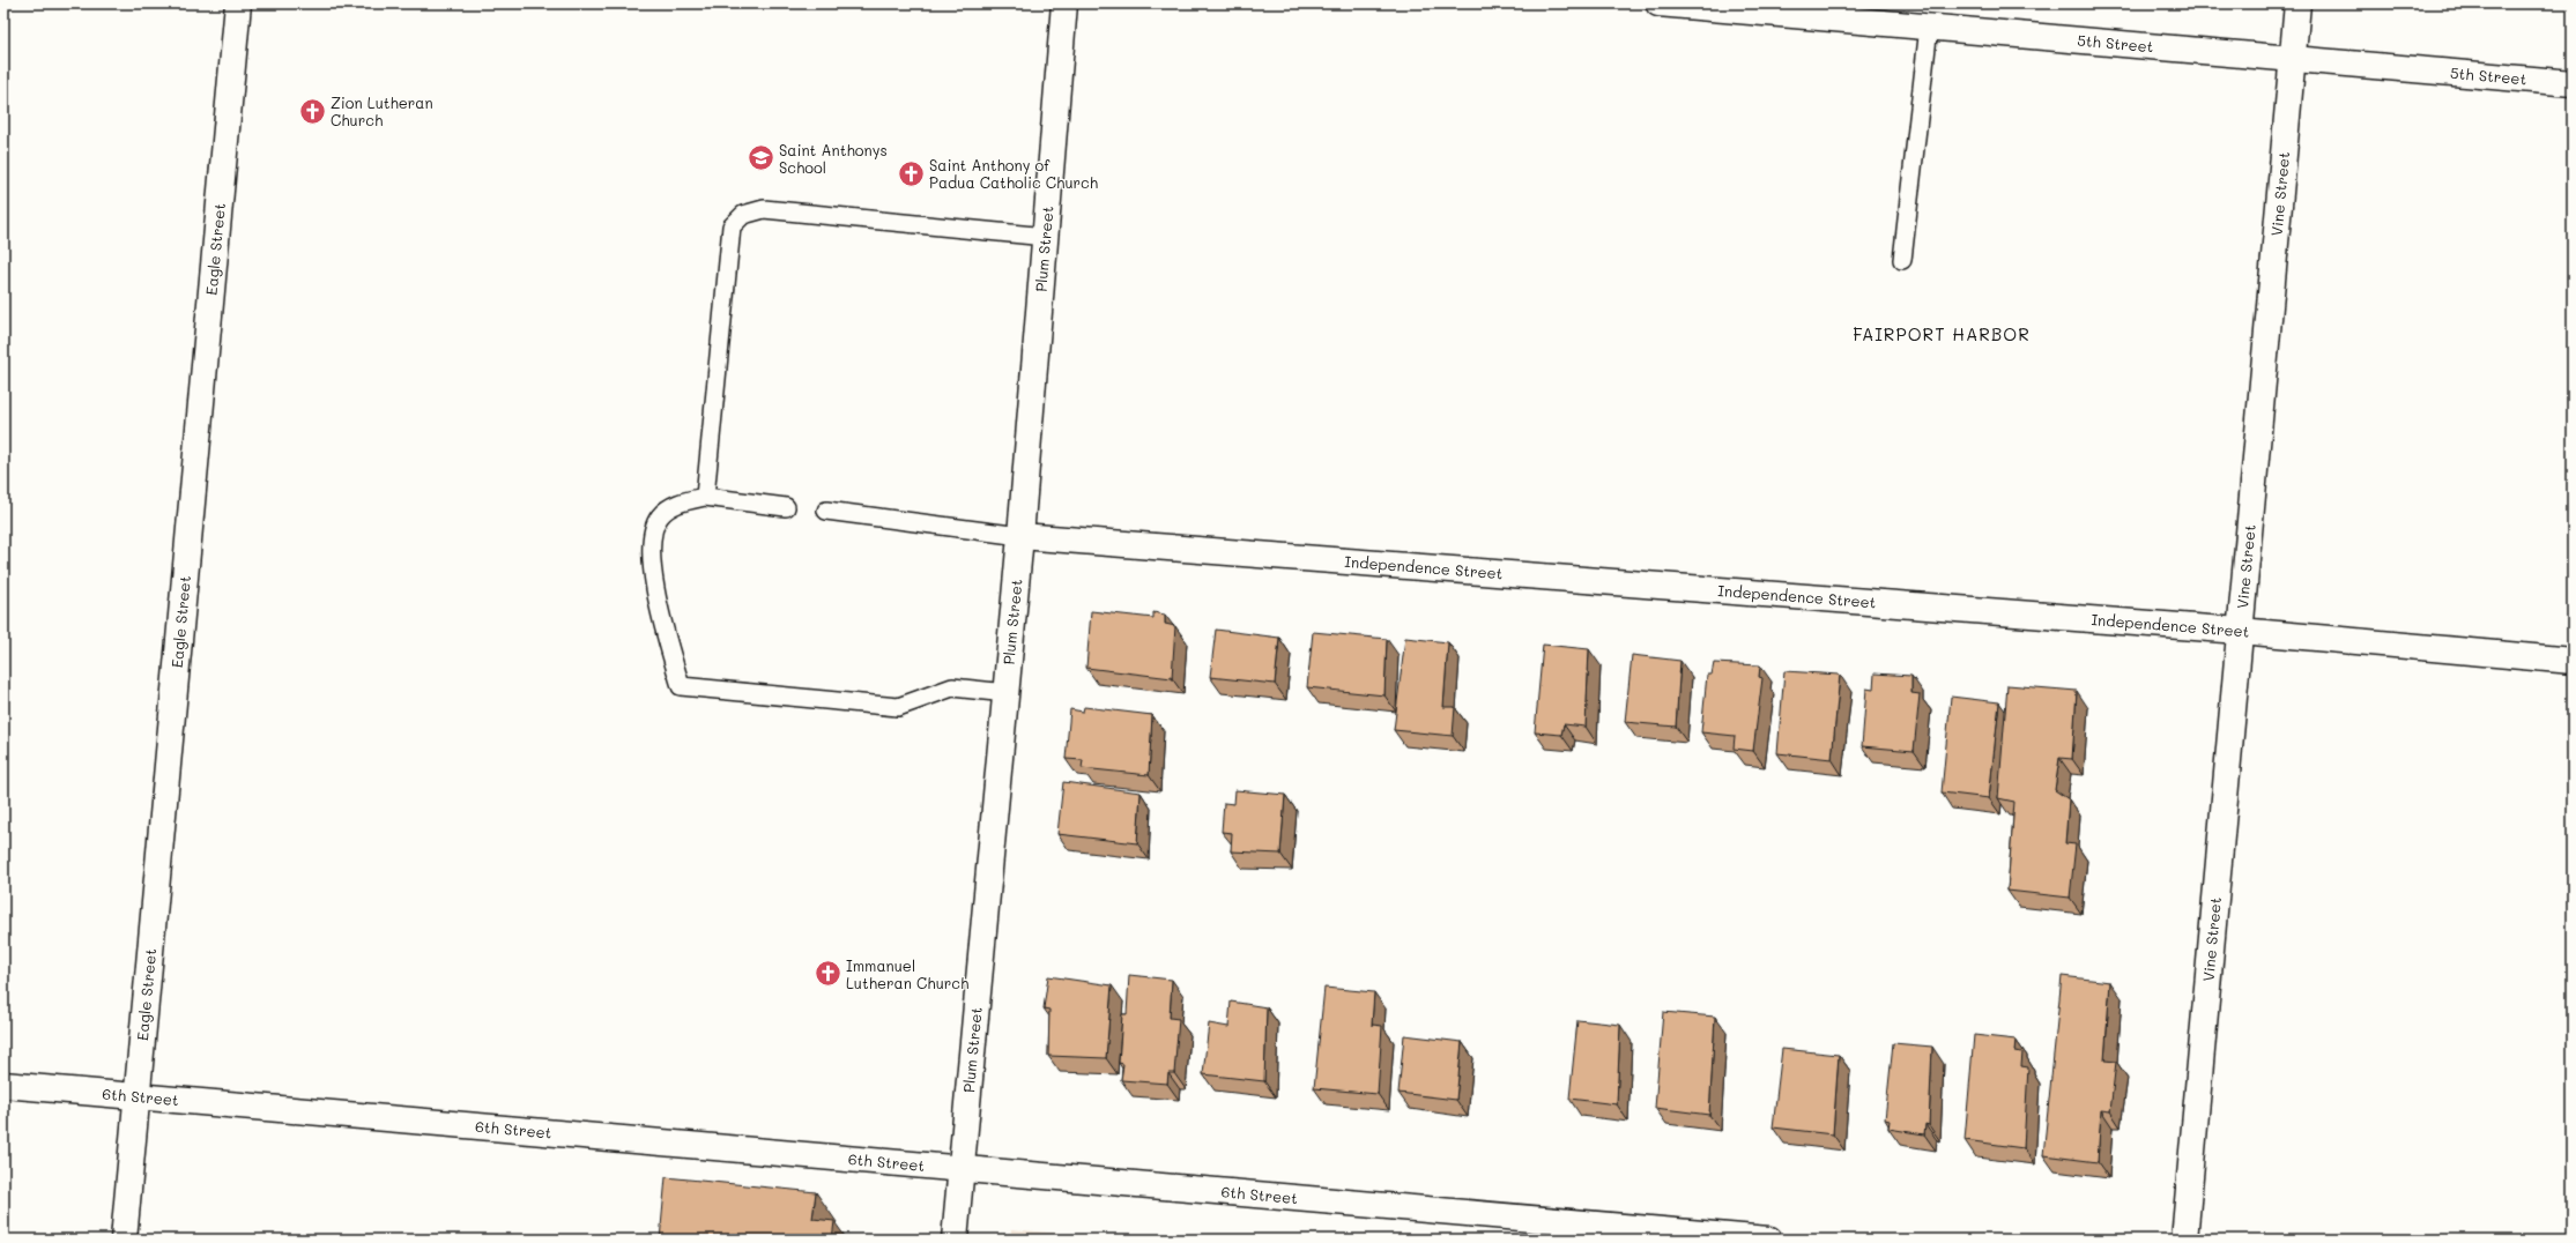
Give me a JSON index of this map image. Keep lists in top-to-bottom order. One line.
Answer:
{"streets":{"street":["5th Street","Vine Street","Eagle Street","Plum Street","Independence Street","6th Street"]},"crossings":[["5th Street","Vine Street"],["Vine Street","Independence Street"],["Eagle Street","6th Street"],["Plum Street","Independence Street"],["Plum Street","6th Street"]],"districts":["FAIRPORT HARBOR"],"places":{"church":["Zion Lutheran Church","Saint Anthony of Padua Catholic Church","Immanuel Lutheran Church"],"school or university":["Saint Anthonys School"]}}
